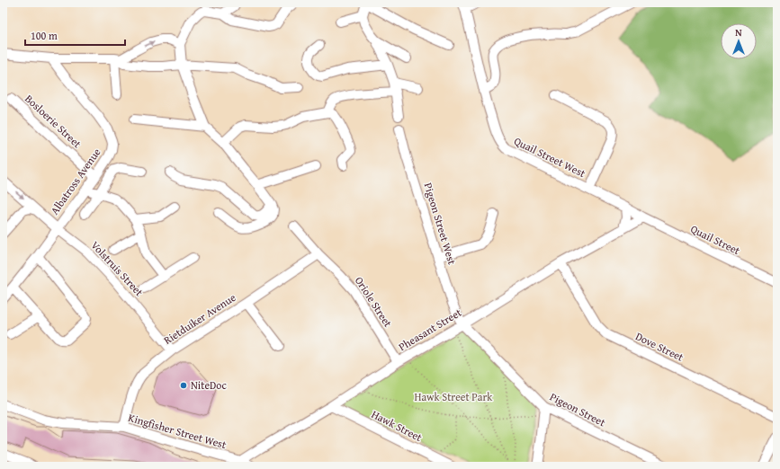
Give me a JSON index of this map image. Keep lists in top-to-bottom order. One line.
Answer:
{"streets":{"street":["Bosloerie Street","Quail Street West","Albatross Avenue","Pigeon Street West","Quail Street","Volstruis Street","Oriole Street","Rietduiker Avenue","Pheasant Street","Dove Street","Pigeon Street","Hawk Street","Kingfisher Street West"]},"crossings":[["Bosloerie Street","Albatross Avenue"],["Quail Street West","Quail Street"],["Quail Street West","Pheasant Street"],["Albatross Avenue","Volstruis Street"],["Pigeon Street West","Pheasant Street"],["Pigeon Street West","Pigeon Street"],["Quail Street","Pheasant Street"],["Volstruis Street","Rietduiker Avenue"],["Oriole Street","Rietduiker Avenue"],["Oriole Street","Pheasant Street"],["Rietduiker Avenue","Kingfisher Street West"],["Pheasant Street","Dove Street"],["Pheasant Street","Pigeon Street"],["Pheasant Street","Hawk Street"],["Pheasant Street","Kingfisher Street West"]],"parks":["Hawk Street Park"],"places":["NiteDoc"],"scale_bar":"100 m","north":"top"}
